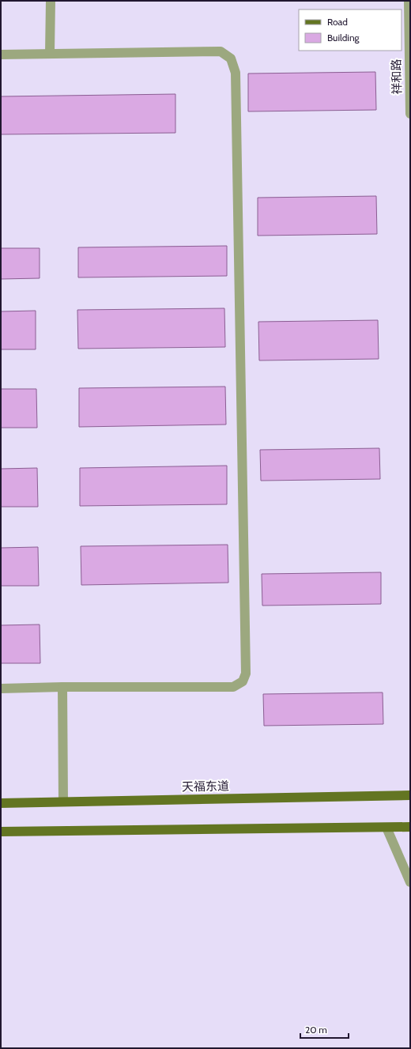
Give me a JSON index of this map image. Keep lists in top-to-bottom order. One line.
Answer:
{"streets":{"main road":["天福东道"],"street":["祥和路"]},"legend":["Road","Building"],"scale_bar":"20 m"}
